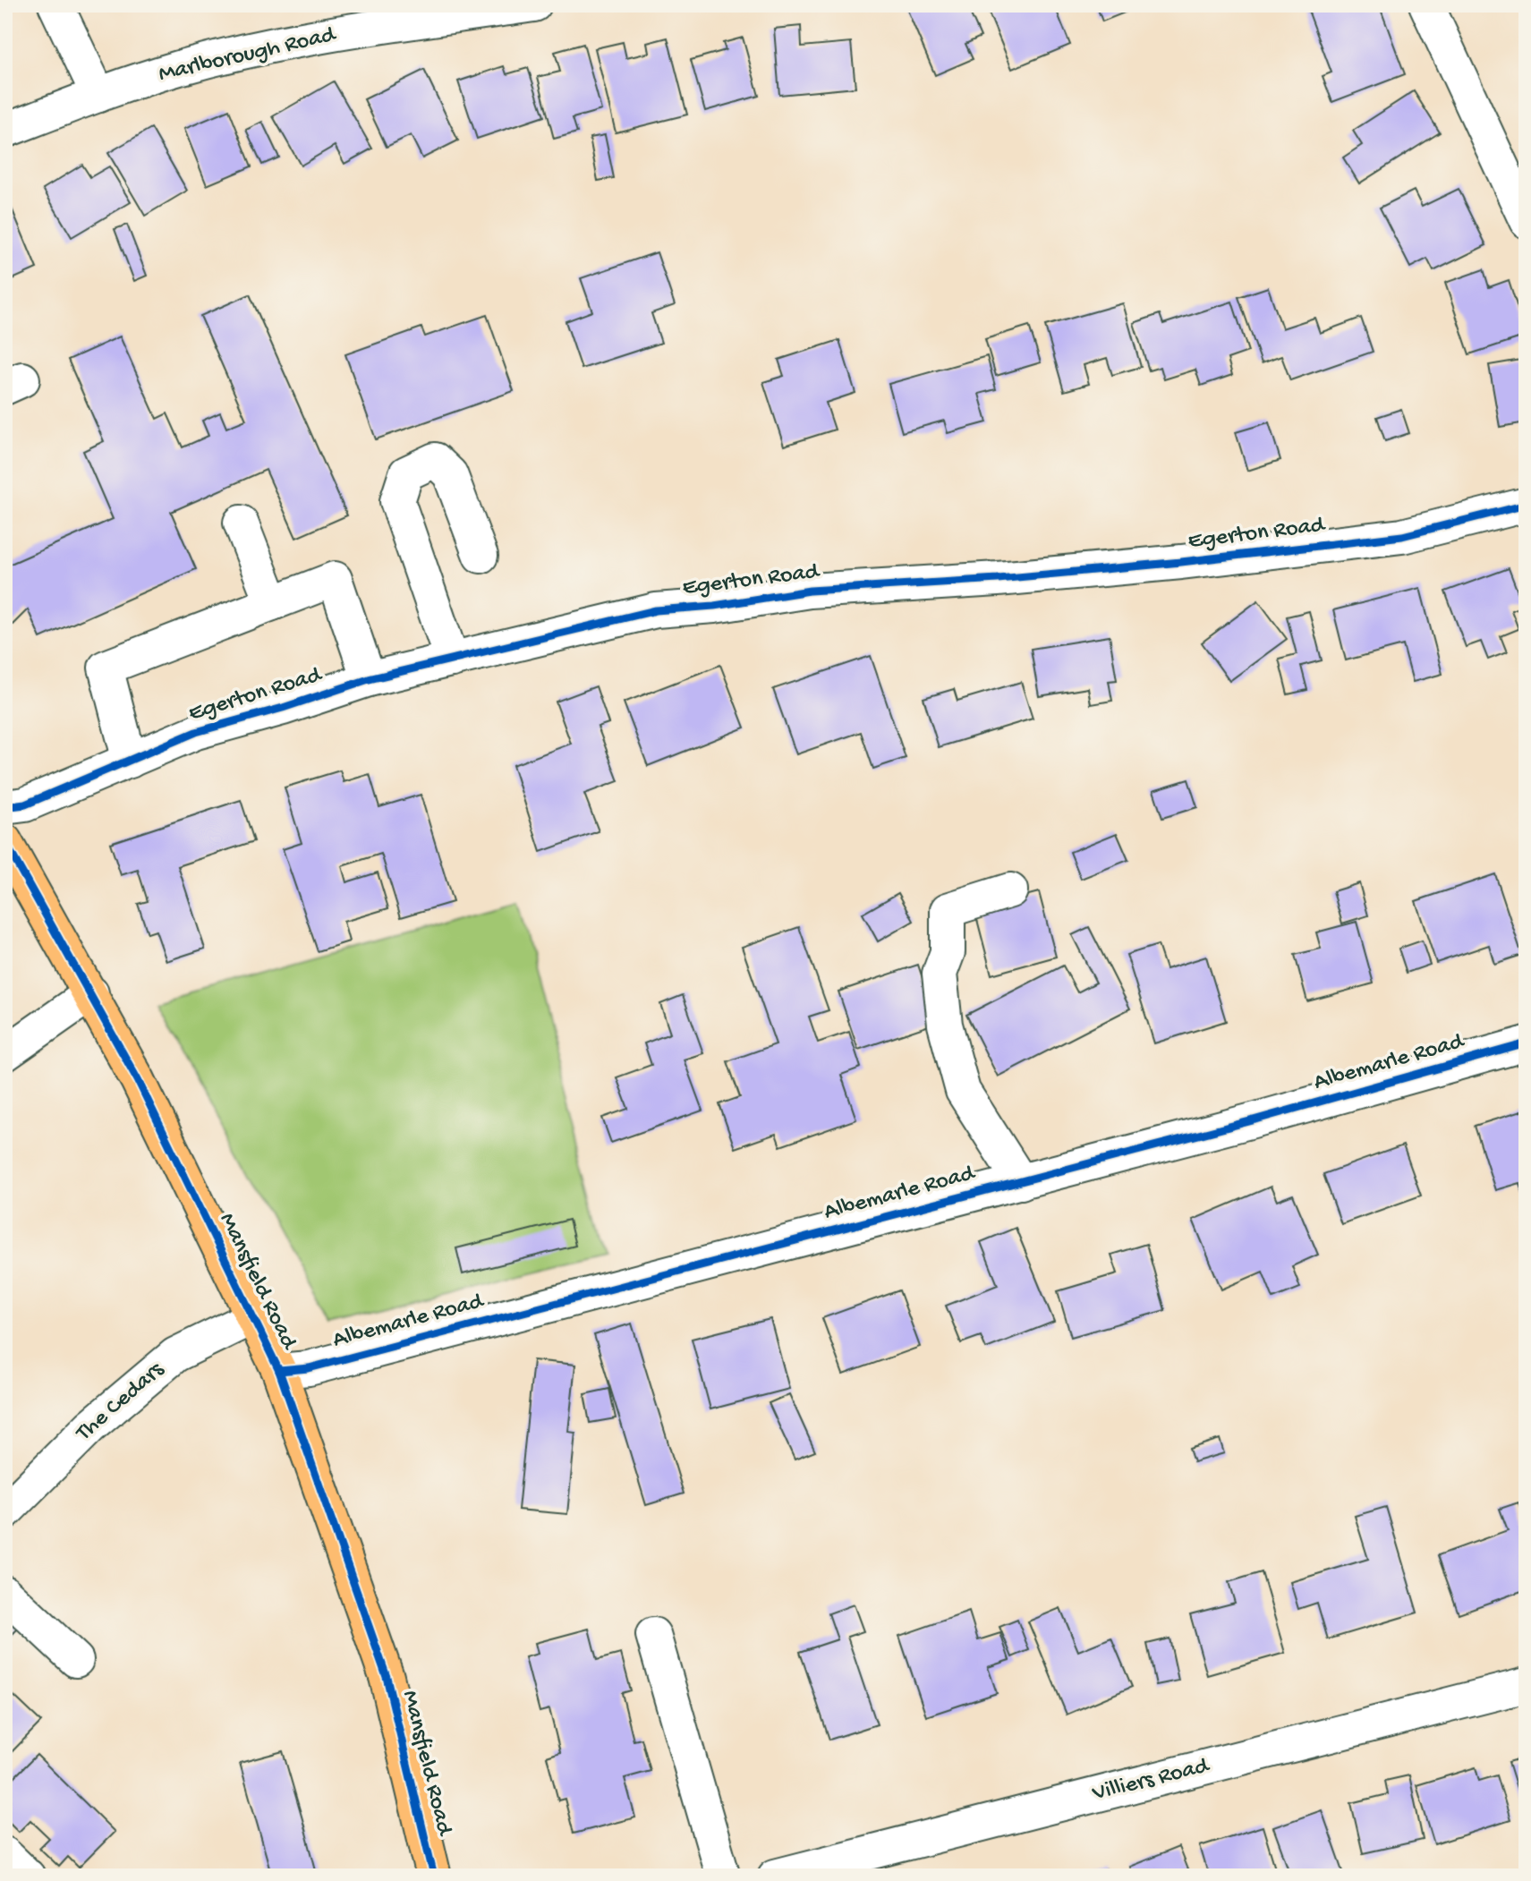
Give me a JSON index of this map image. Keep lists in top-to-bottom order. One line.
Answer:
{"streets":{"highway":["Mansfield Road"],"street":["Marlborough Road","Egerton Road","Albemarle Road","The Cedars","Villiers Road"]},"crossings":[["Albemarle Road","Mansfield Road"],["Mansfield Road","The Cedars"]]}
